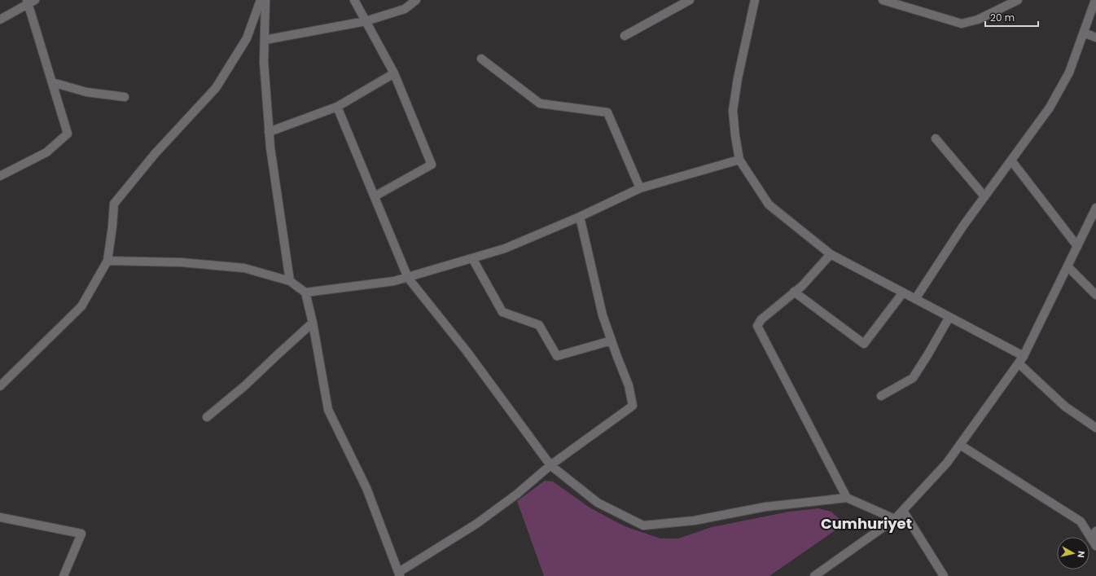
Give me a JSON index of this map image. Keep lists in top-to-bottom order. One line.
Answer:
{"districts":["Cumhuriyet"],"scale_bar":"20 m","north":"right"}
